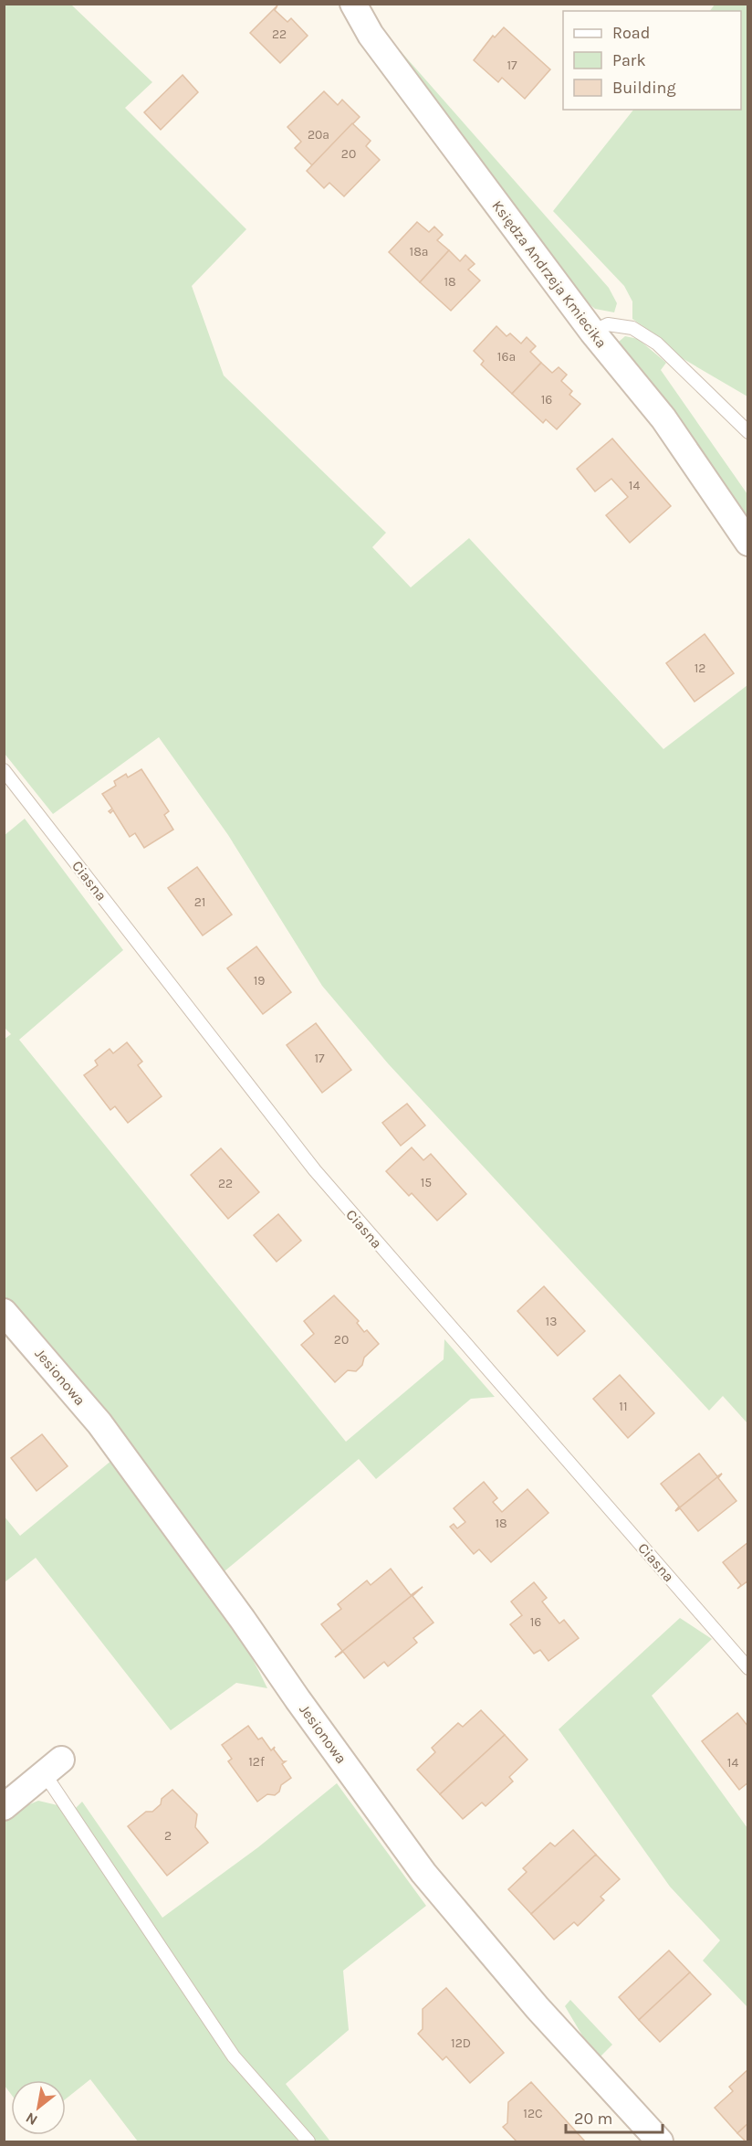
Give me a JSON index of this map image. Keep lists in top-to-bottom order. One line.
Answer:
{"streets":{"street":["Księdza Andrzeja Kmiecika","Jesionowa"],"lane":["Ciasna"]},"house_numbers":["22","17","20a","20","18a","18","16a","16","14","12","21","19","17","15","22","13","20","11","18","16","12f","14","2","12D","12C"],"legend":["Road","Park","Building"],"scale_bar":"20 m","north":"bottom left"}
